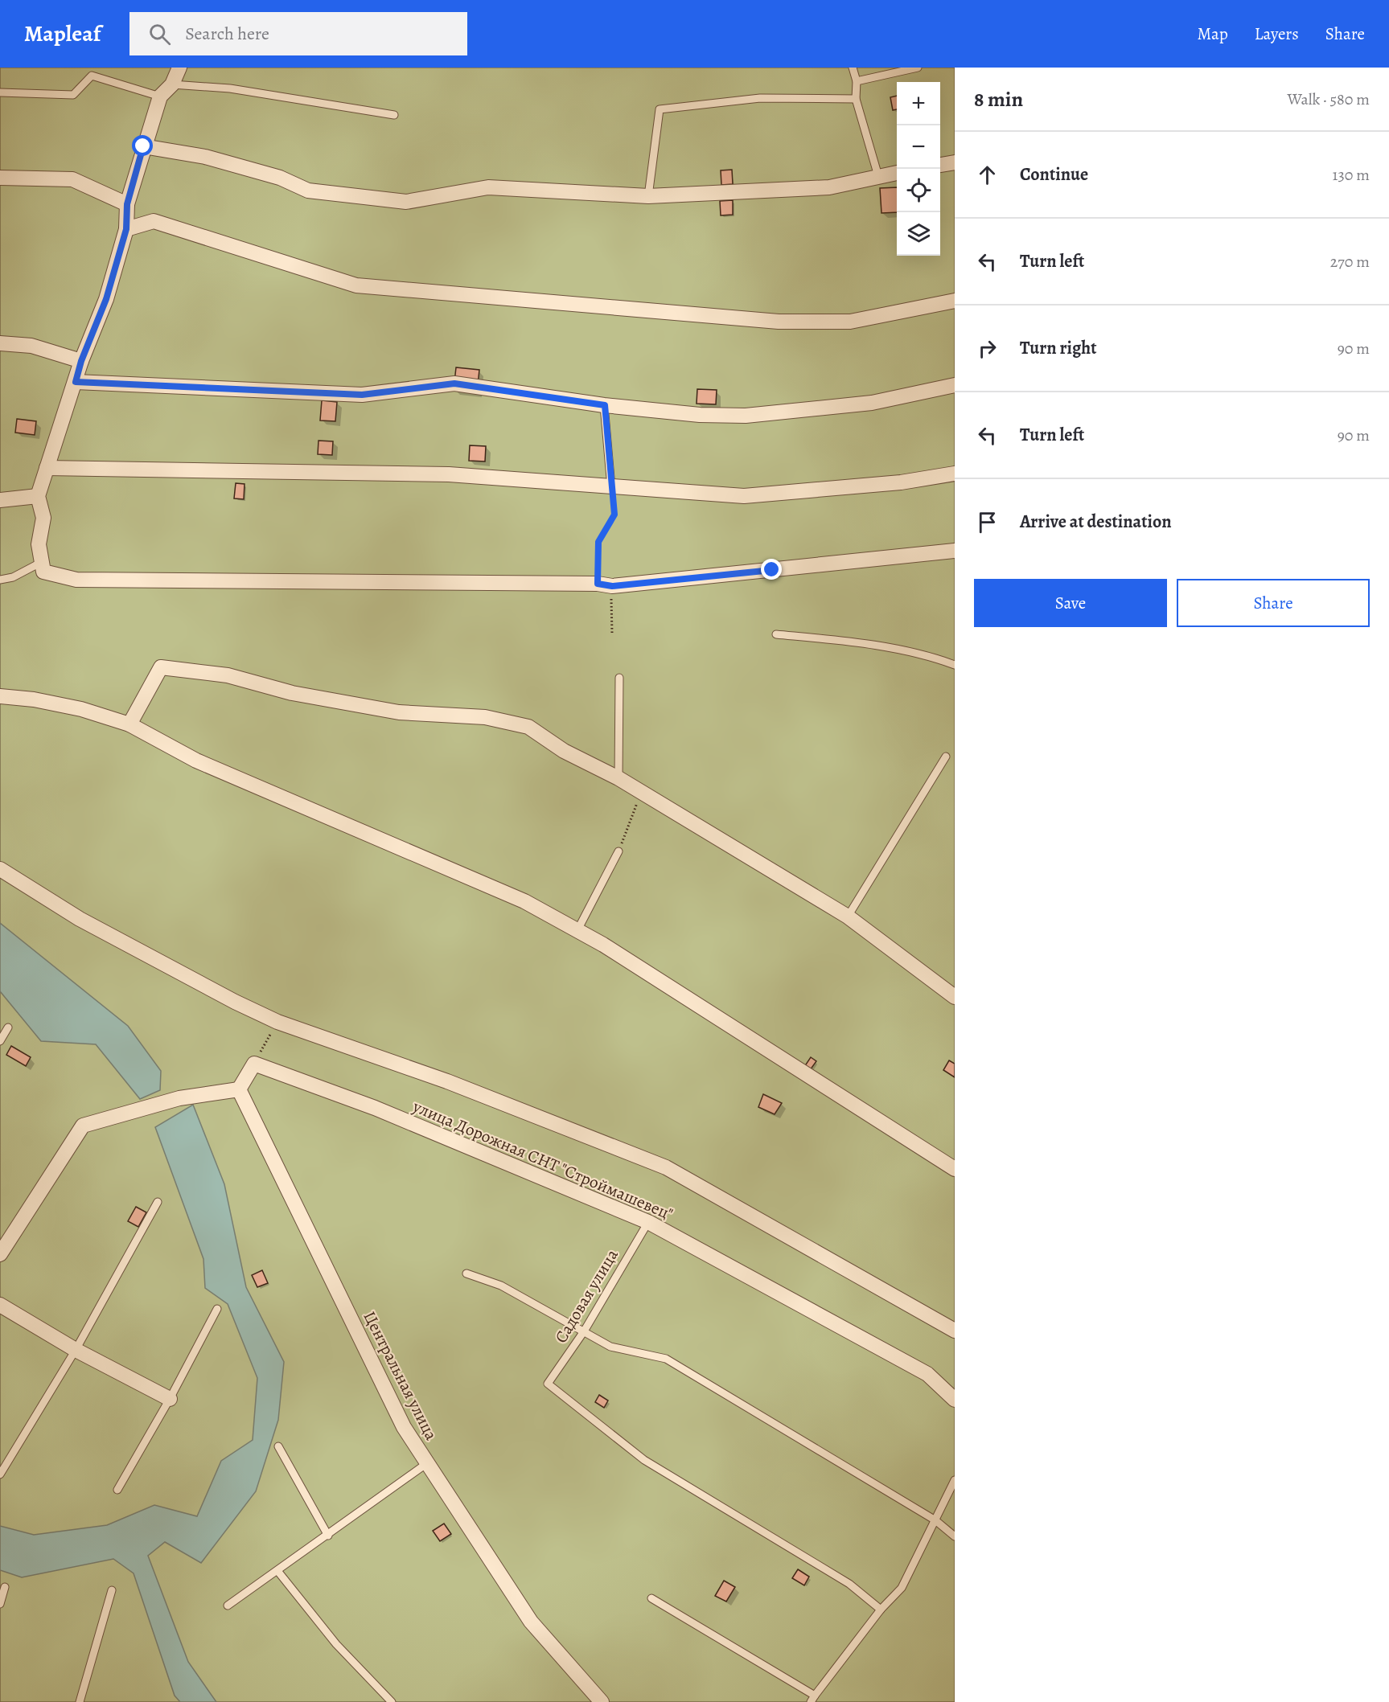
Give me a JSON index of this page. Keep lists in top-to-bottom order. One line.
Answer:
{"streets":{"street":["улица Дорожная СНТ \"Строймашевец\"","Центральная улица"],"lane":["Садовая улица"]},"crossings":[["улица Дорожная СНТ \"Строймашевец\"","Садовая улица"]],"page":{"header":"Mapleaf","search":"Search here","nav":["Map","Layers","Share"],"heading":["8 min","Walk · 580 m"],"map_buttons":["+","−"],"list":[["Continue","130 m"],["Turn left","270 m"],["Turn right","90 m"],["Turn left","90 m"],"Arrive at destination"],"buttons":["Save","Share"]}}
